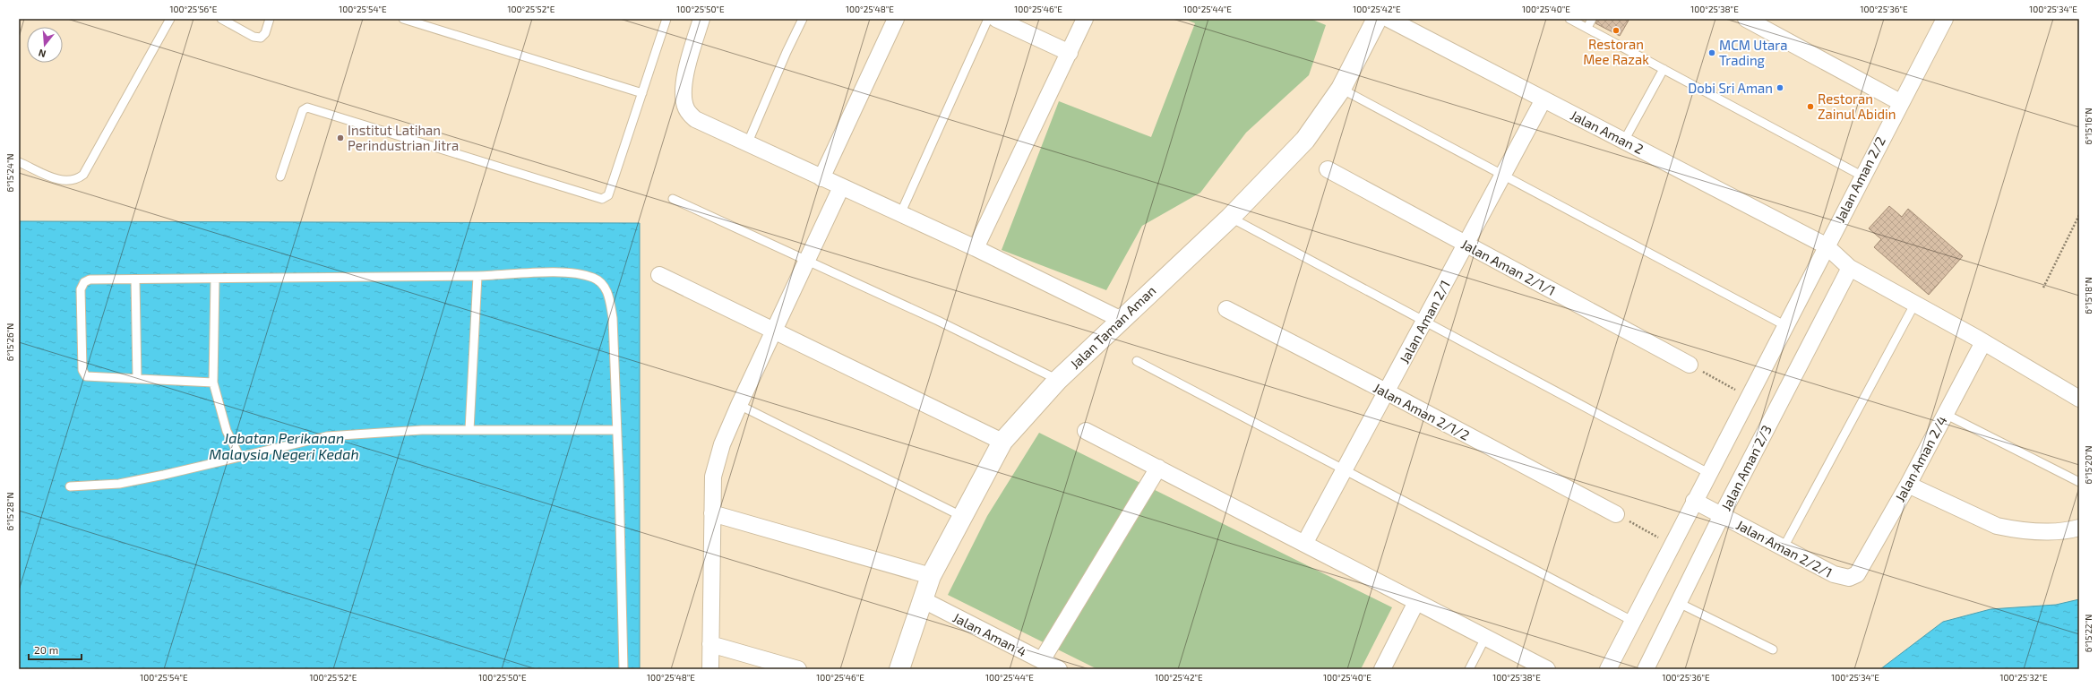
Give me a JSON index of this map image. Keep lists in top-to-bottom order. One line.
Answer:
{"streets":{"street":["Jalan Aman 2","Jalan Aman 2/2","Jalan Aman 2/1/1","Jalan Aman 2/1","Jalan Taman Aman","Jalan Aman 2/1/2","Jalan Aman 2/4","Jalan Aman 2/3","Jalan Aman 2/2/1","Jalan Aman 4"]},"crossings":[["Jalan Aman 2","Jalan Aman 2/2"],["Jalan Aman 2","Jalan Aman 2/1"],["Jalan Aman 2","Jalan Aman 2/4"],["Jalan Aman 2","Jalan Aman 2/3"],["Jalan Aman 2/2","Jalan Aman 2/2/1"],["Jalan Aman 2/1/1","Jalan Aman 2/1"],["Jalan Aman 2/1","Jalan Aman 2/1/2"],["Jalan Taman Aman","Jalan Aman 4"],["Jalan Aman 2/4","Jalan Aman 2/2/1"],["Jalan Aman 2/3","Jalan Aman 2/2/1"]],"water":["Jabatan Perikanan Malaysia Negeri Kedah"],"places":["Restoran Mee Razak","MCM Utara Trading","Dobi Sri Aman","Restoran Zainul Abidin","Institut Latihan Perindustrian Jitra"],"scale_bar":"20 m","north":"bottom","coordinates":["100°25'56\"E","100°25'54\"E","100°25'52\"E","100°25'50\"E","100°25'48\"E","100°25'46\"E","100°25'44\"E","100°25'42\"E","100°25'40\"E","100°25'38\"E","100°25'36\"E","100°25'34\"E","6°15'16\"N","6°15'24\"N","6°15'18\"N","6°15'26\"N","6°15'20\"N","6°15'28\"N","6°15'22\"N","100°25'32\"E"]}
